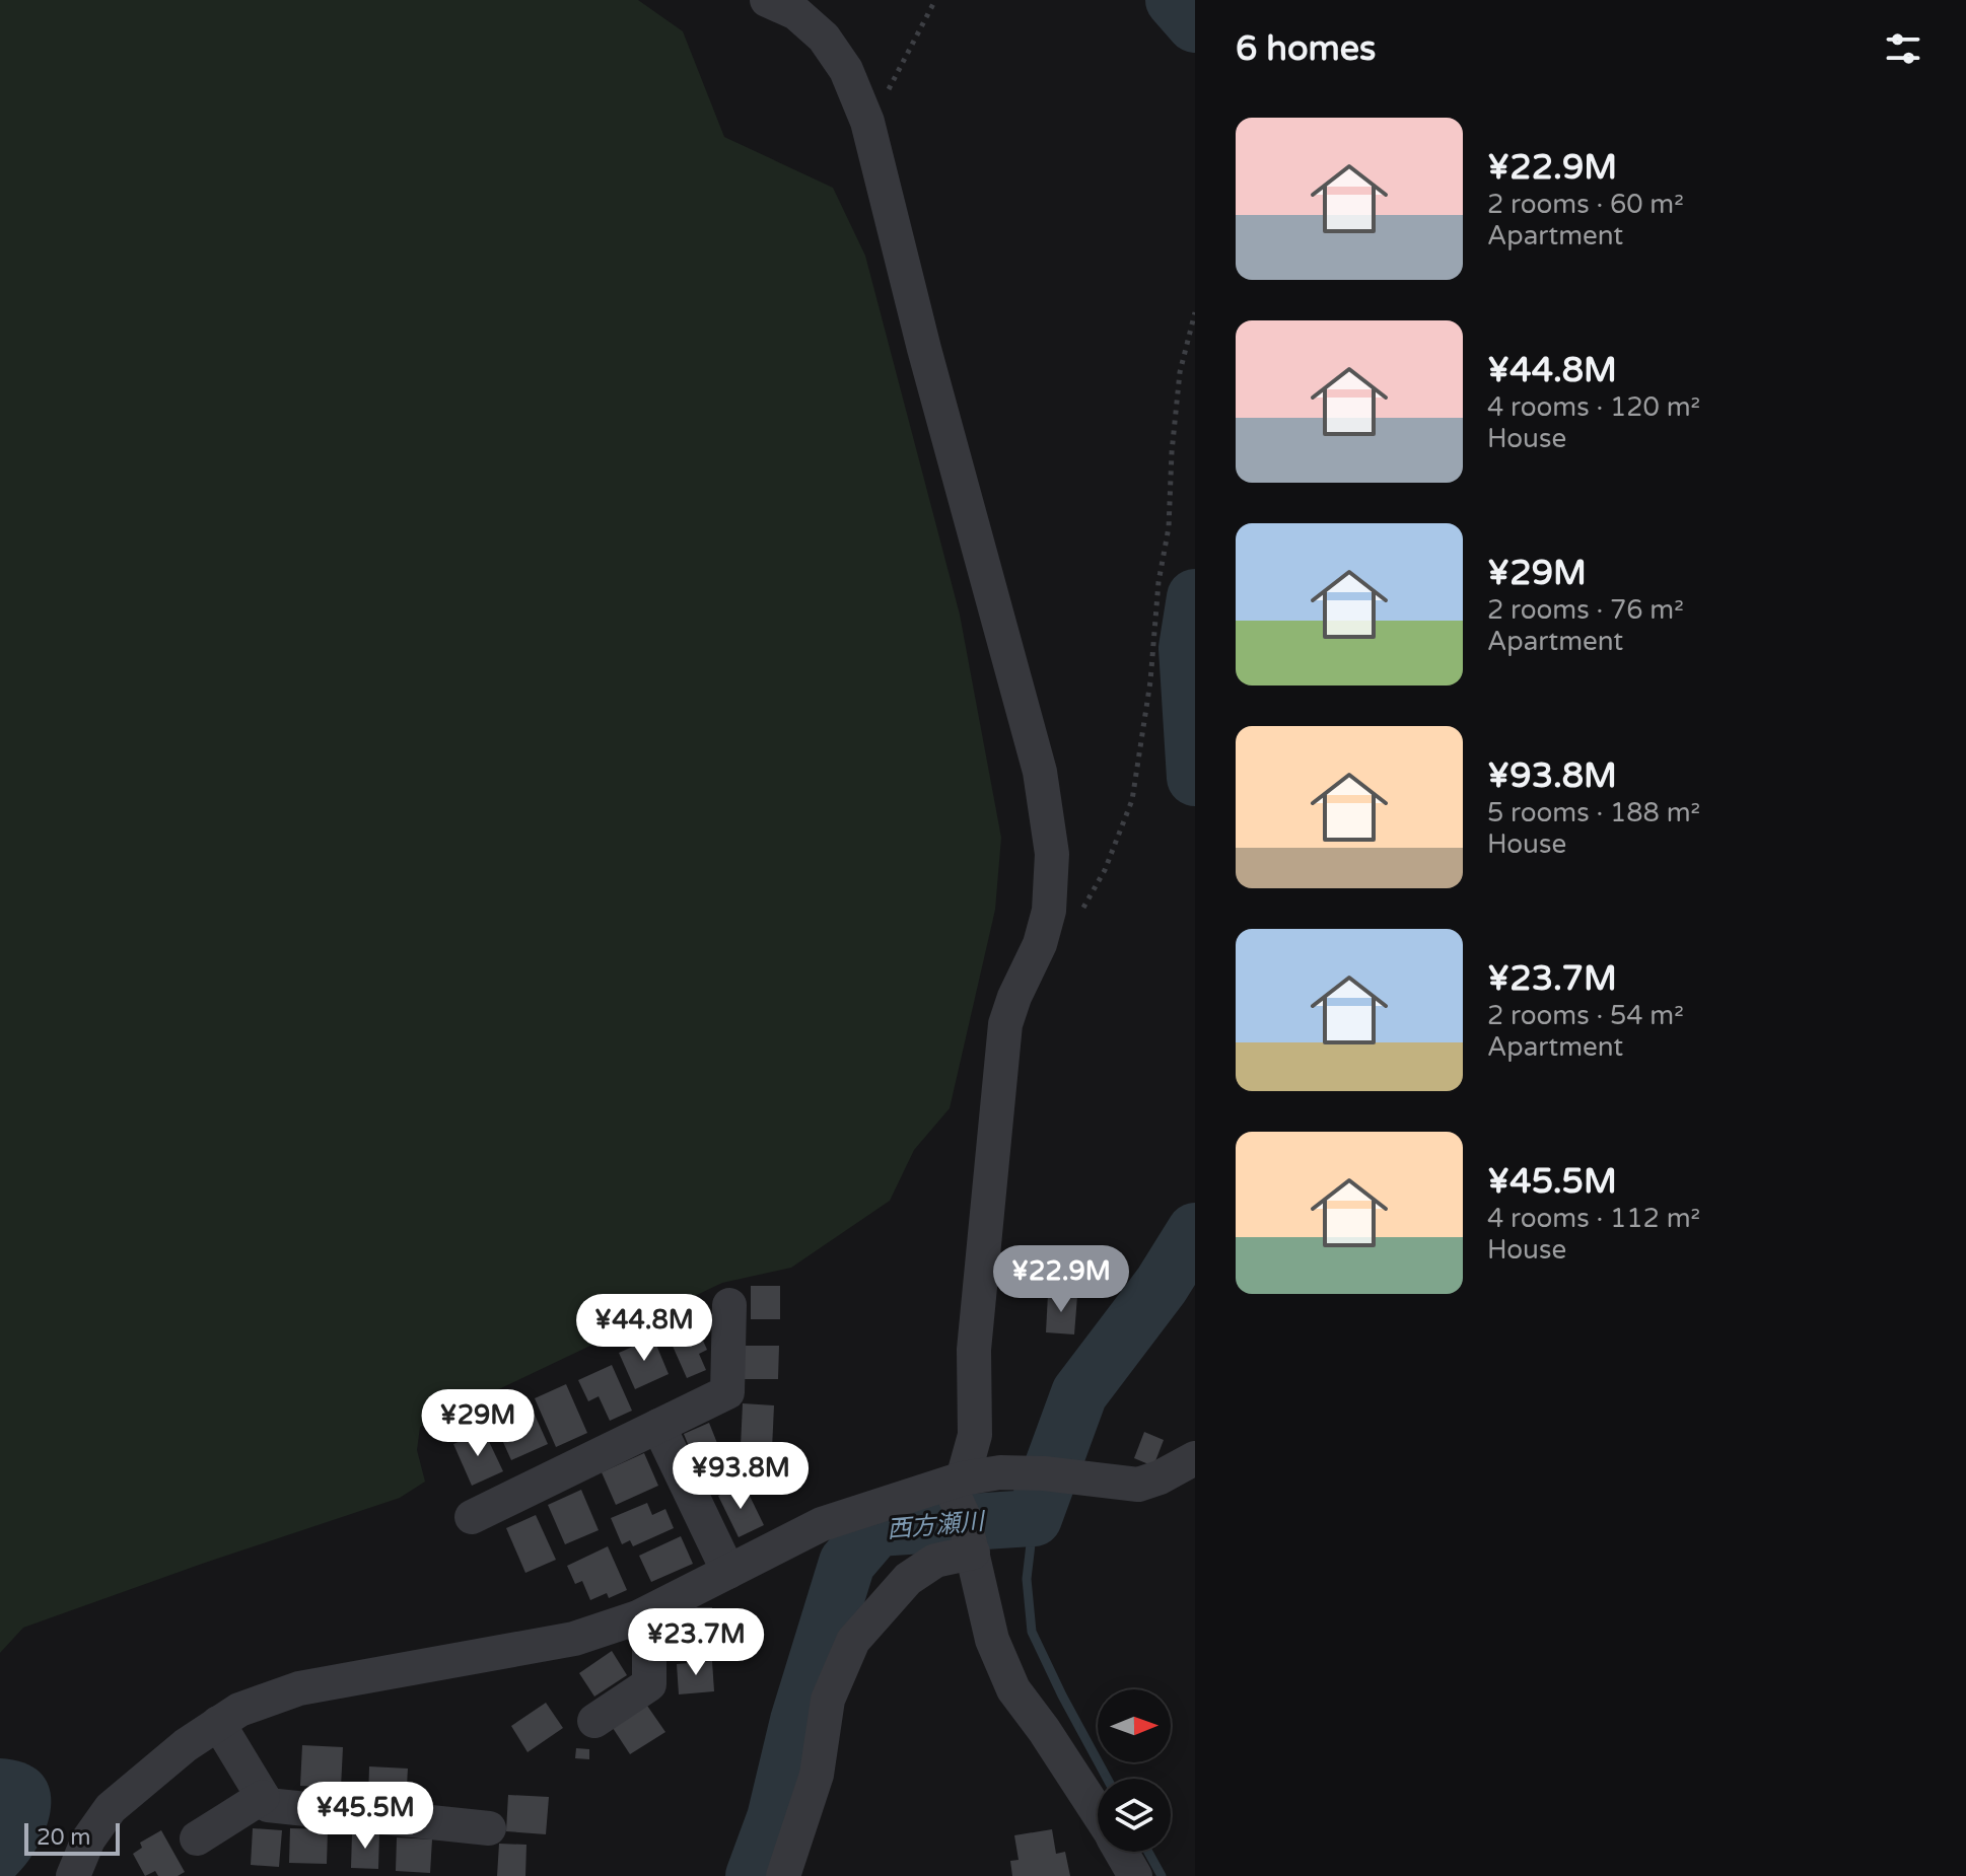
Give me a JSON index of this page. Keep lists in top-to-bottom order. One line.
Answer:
{"water":["西方瀬川"],"scale_bar":"20 m","north":"right","page":{"heading":"6 homes","list":[{"name":"¥22.9M","note":"2 rooms · 60 m² · Apartment"},{"name":"¥44.8M","note":"4 rooms · 120 m² · House"},{"name":"¥29M","note":"2 rooms · 76 m² · Apartment"},{"name":"¥93.8M","note":"5 rooms · 188 m² · House"},{"name":"¥23.7M","note":"2 rooms · 54 m² · Apartment"},{"name":"¥45.5M","note":"4 rooms · 112 m² · House"}],"price":["¥22.9M","¥44.8M","¥29M","¥93.8M","¥23.7M","¥45.5M"],"scale":"20 m"}}
